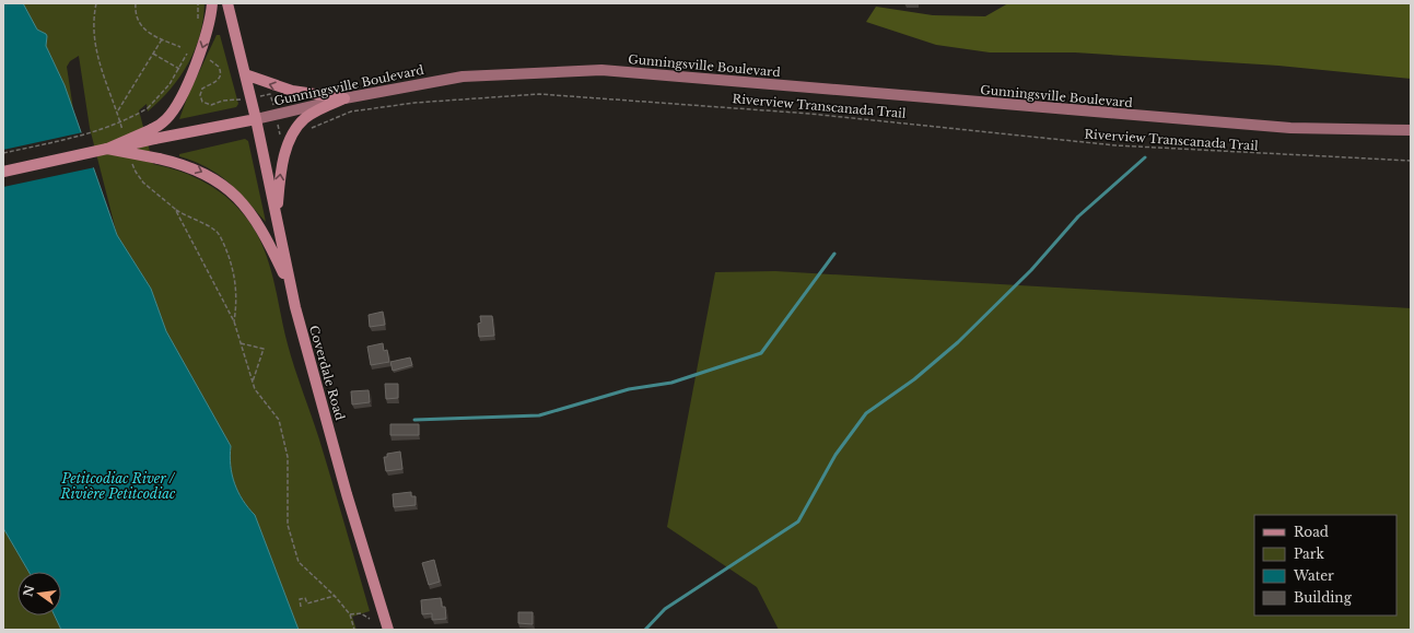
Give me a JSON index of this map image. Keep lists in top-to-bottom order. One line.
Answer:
{"streets":{"main road":["Gunningsville Boulevard","Coverdale Road"],"path":["Riverview Transcanada Trail"]},"crossings":[["Gunningsville Boulevard","Coverdale Road"]],"water":["Petitcodiac River / Rivière Petitcodiac"],"legend":["Road","Park","Water","Building"],"north":"left"}
